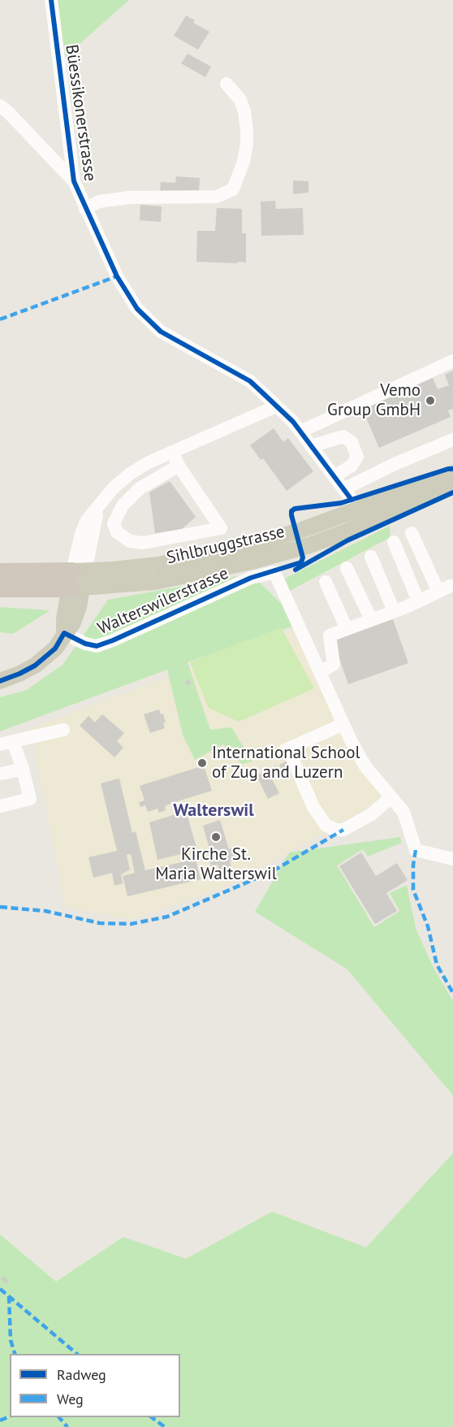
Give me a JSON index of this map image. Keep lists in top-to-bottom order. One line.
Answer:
{"streets":{"main road":["Sihlbruggstrasse"],"street":["Büessikonerstrasse","Walterswilerstrasse"]},"districts":["Walterswil"],"places":["Vemo Group GmbH","International School of Zug and Luzern","Kirche St. Maria Walterswil"],"legend":["Radweg","Weg"]}
